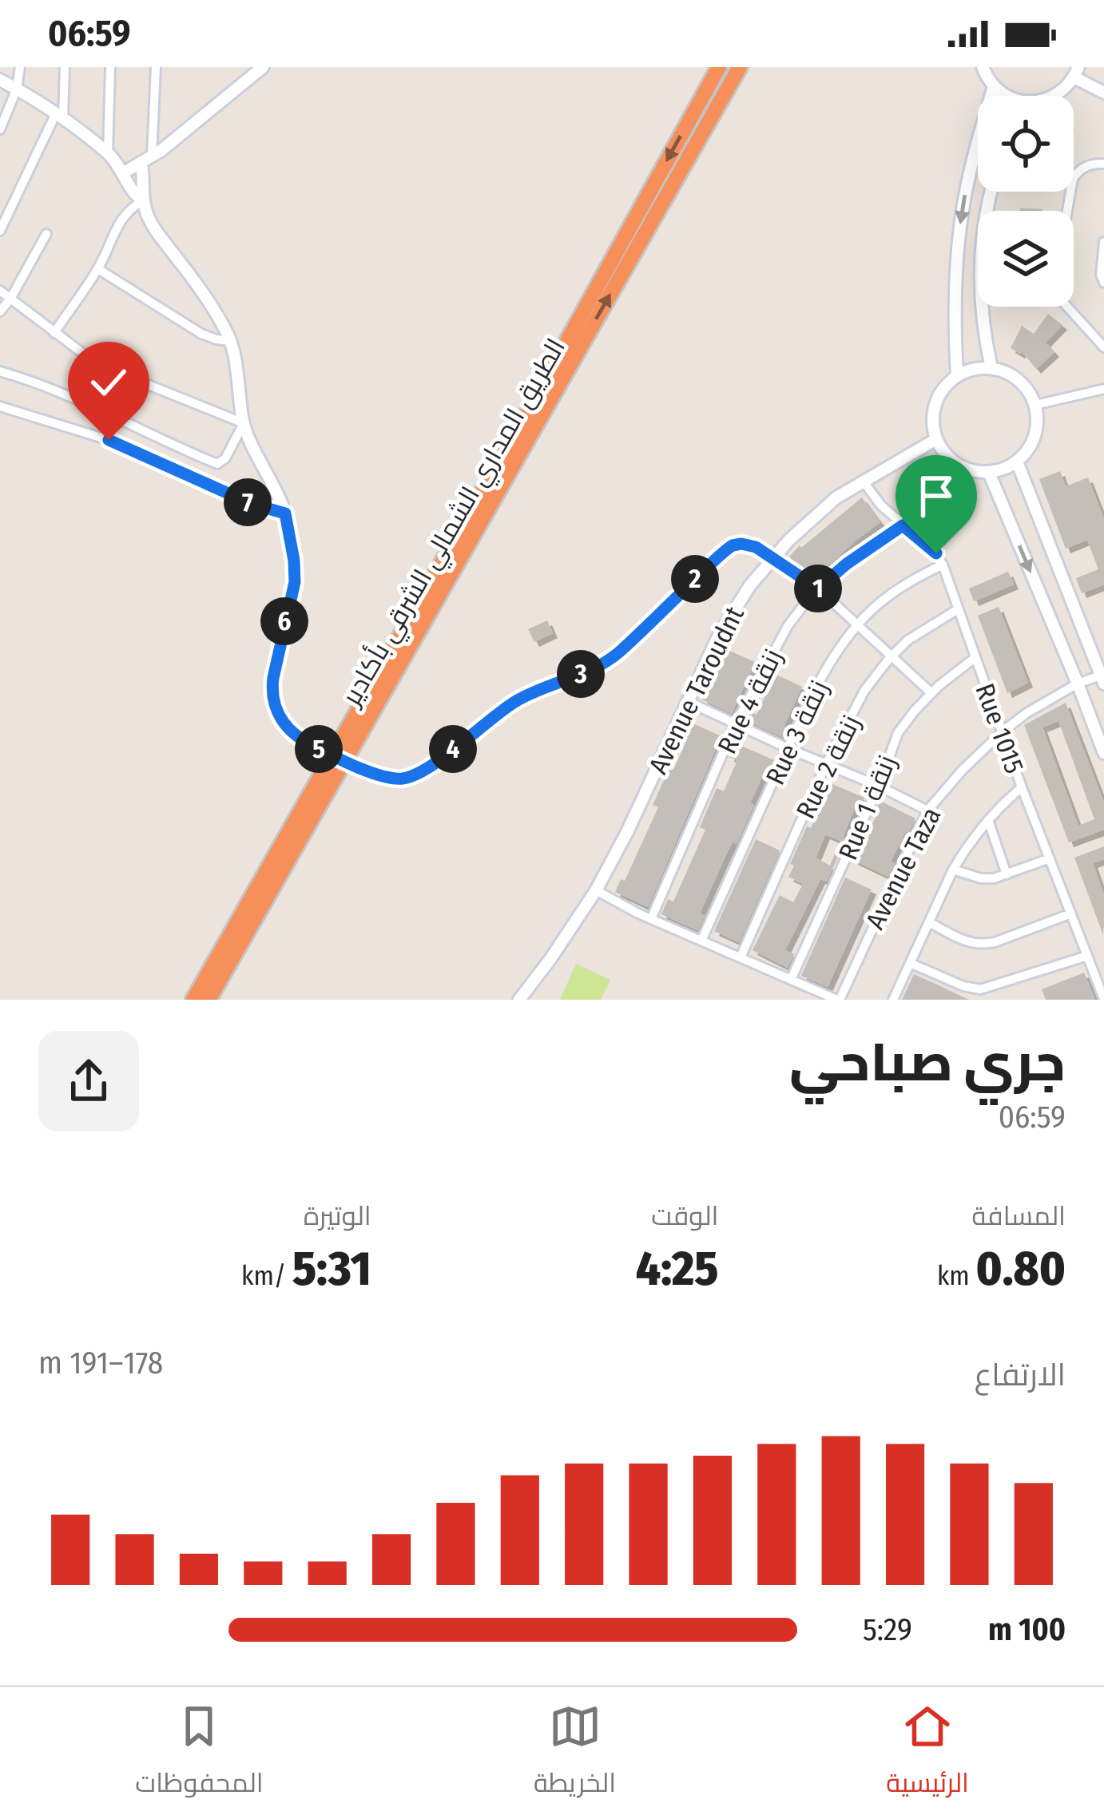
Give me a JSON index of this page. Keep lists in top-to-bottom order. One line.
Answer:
{"streets":{"highway":["الطريق المداري الشمالي الشرقي بأكادير"],"street":["Avenue Taroudnt","Rue 4 زنقة","Rue 1015","Rue 3 زنقة","Rue 2 زنقة","Rue 1 زنقة","Avenue Taza"]},"crossings":[["Avenue Taroudnt","Rue 1015"],["Rue 4 زنقة","Rue 1015"],["Rue 1015","Rue 3 زنقة"],["Rue 1015","Rue 2 زنقة"],["Rue 1015","Rue 1 زنقة"],["Rue 1015","Avenue Taza"]],"page":{"status":"06:59","pins":["7","2","1","6","3","4","5"],"heading":["جري صباحي","06:59"],"stats":[["المسافة","0.80 km"],["الوقت","4:25"],["الوتيرة","5:31 /km"]],"chart":["الارتفاع","178–191 m"],"list":[{"name":"100 m","note":"5:29"}],"tabs":["الرئيسية","الخريطة","المحفوظات"]}}
